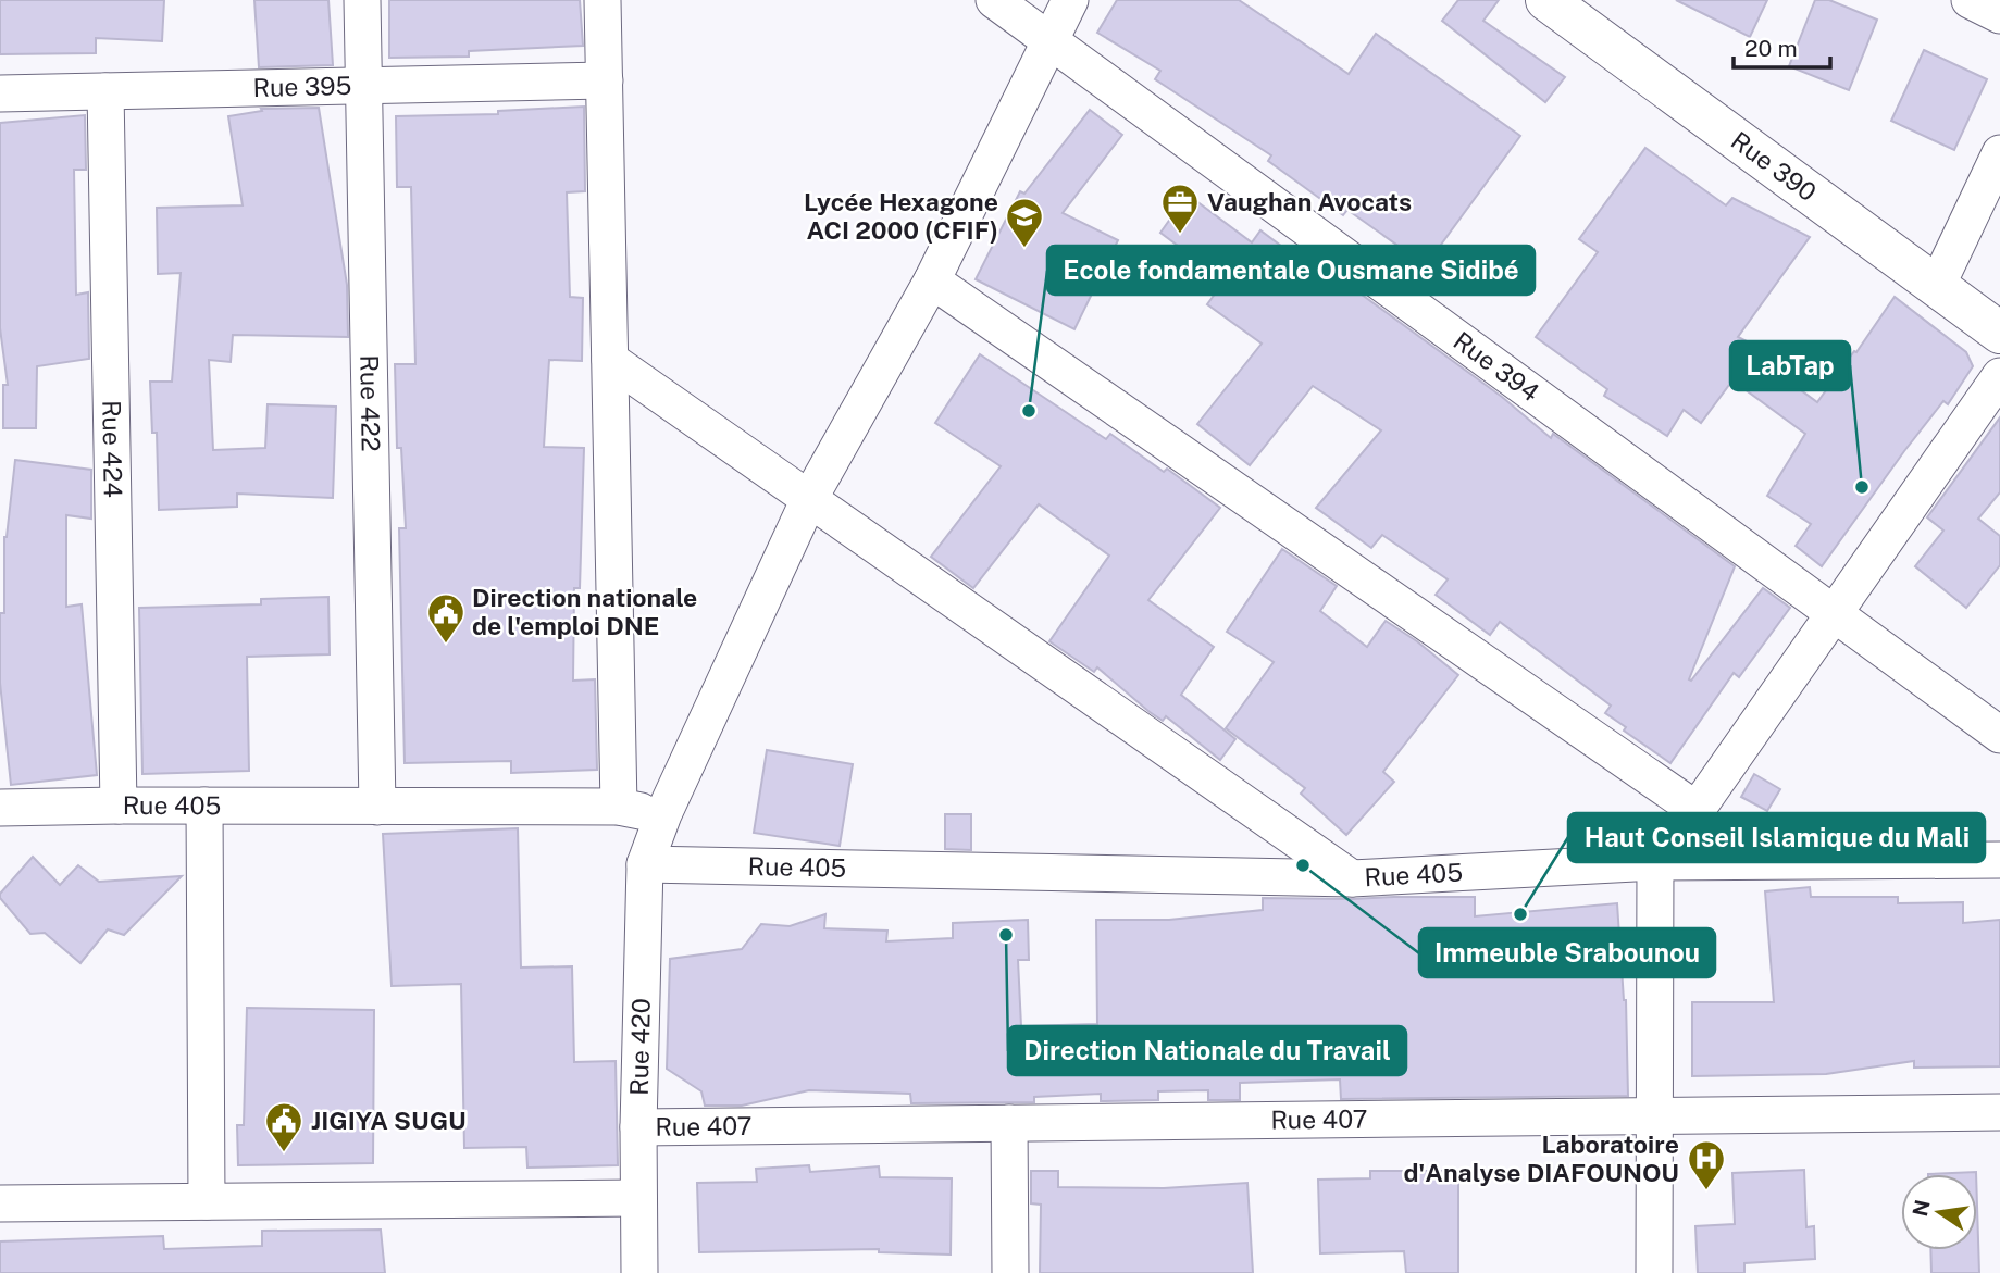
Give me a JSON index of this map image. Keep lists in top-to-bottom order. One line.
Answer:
{"streets":{"street":["Rue 395","Rue 390","Rue 394","Rue 422","Rue 424","Rue 405","Rue 420","Rue 407"]},"crossings":[["Rue 395","Rue 422"],["Rue 395","Rue 424"],["Rue 394","Rue 420"],["Rue 422","Rue 405"],["Rue 424","Rue 405"],["Rue 405","Rue 420"],["Rue 420","Rue 407"]],"places":{"office":["Vaughan Avocats"],"school or university":["Lycée Hexagone ACI 2000 (CFIF)"],"other":["Ecole fondamentale Ousmane Sidibé","LabTap","Immeuble Srabounou","Haut Conseil Islamique du Mali","Direction Nationale du Travail"],"public building":["Direction nationale de l'emploi DNE","JIGIYA SUGU"],"hospital":["Laboratoire d'Analyse DIAFOUNOU"]},"scale_bar":"20 m","north":"left"}
